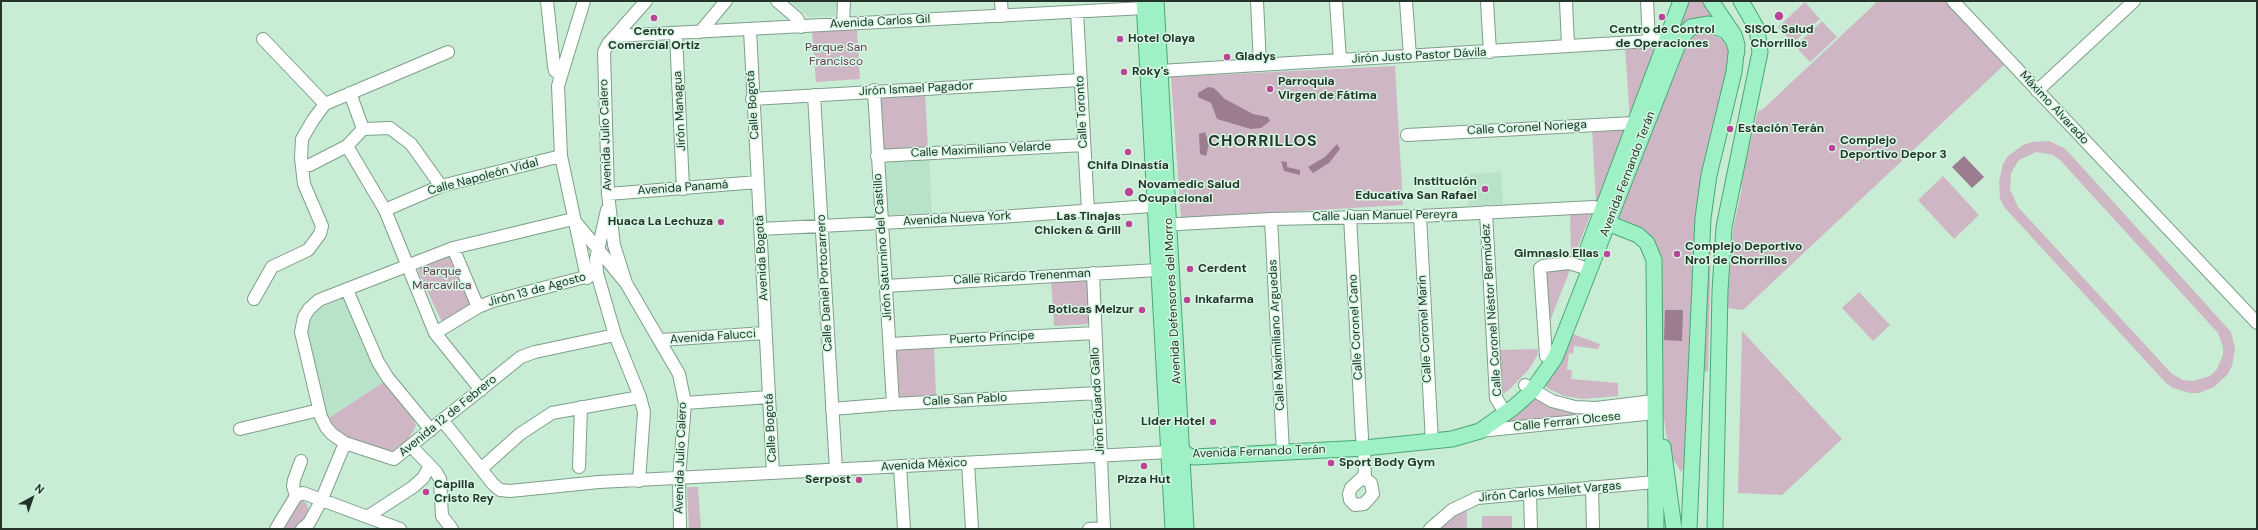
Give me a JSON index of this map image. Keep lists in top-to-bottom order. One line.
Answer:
{"streets":{"main road":["Avenida Fernando Terán","Avenida Defensores del Morro"],"street":["Avenida Carlos Gil","Jirón Justo Pastor Dávila","Jirón Ismael Pagador","Calle Bogotá","Máximo Alvarado","Jirón Managua","Calle Toronto","Calle Coronel Noriega","Avenida Julio Calero","Calle Maximiliano Velarde","Calle Napoleón Vidal","Avenida Panamá","Calle Juan Manuel Pereyra","Avenida Nueva York","Jirón Saturnino del Castillo","Avenida Bogotá","Calle Ricardo Trenenman","Calle Daniel Portocarrero","Jirón 13 de Agosto","Calle Coronel Néstor Bermúdez","Calle Coronel Cano","Calle Coronel Marín","Calle Maximiliano Arguedas","Avenida Falucci","Puerto Príncipe","Calle San Pablo","Jirón Eduardo Gallo","Avenida 12 de Febrero","Calle Ferrari Olcese","Avenida México","Jirón Carlos Mellet Vargas"]},"crossings":[["Avenida Carlos Gil","Calle Bogotá"],["Avenida Carlos Gil","Jirón Managua"],["Avenida Carlos Gil","Calle Toronto"],["Avenida Carlos Gil","Avenida Julio Calero"],["Avenida Carlos Gil","Avenida Defensores del Morro"],["Jirón Justo Pastor Dávila","Avenida Fernando Terán"],["Jirón Justo Pastor Dávila","Avenida Defensores del Morro"],["Jirón Ismael Pagador","Calle Bogotá"],["Jirón Ismael Pagador","Calle Toronto"],["Jirón Ismael Pagador","Jirón Saturnino del Castillo"],["Jirón Ismael Pagador","Calle Daniel Portocarrero"],["Calle Bogotá","Avenida Panamá"],["Calle Bogotá","Avenida Bogotá"],["Calle Bogotá","Avenida Falucci"],["Calle Bogotá","Avenida México"],["Jirón Managua","Avenida Panamá"],["Calle Toronto","Calle Maximiliano Velarde"],["Calle Toronto","Avenida Nueva York"],["Calle Coronel Noriega","Avenida Fernando Terán"],["Avenida Julio Calero","Avenida Panamá"],["Avenida Julio Calero","Avenida Falucci"],["Avenida Julio Calero","Avenida 12 de Febrero"],["Avenida Julio Calero","Avenida México"],["Calle Maximiliano Velarde","Jirón Saturnino del Castillo"],["Avenida Fernando Terán","Calle Juan Manuel Pereyra"],["Avenida Fernando Terán","Avenida Defensores del Morro"],["Avenida Fernando Terán","Calle Coronel Néstor Bermúdez"],["Avenida Fernando Terán","Calle Coronel Cano"],["Avenida Fernando Terán","Calle Coronel Marín"],["Avenida Fernando Terán","Calle Maximiliano Arguedas"],["Avenida Fernando Terán","Calle Ferrari Olcese"],["Avenida Fernando Terán","Avenida México"],["Avenida Panamá","Avenida Bogotá"],["Calle Juan Manuel Pereyra","Avenida Defensores del Morro"],["Calle Juan Manuel Pereyra","Calle Coronel Néstor Bermúdez"],["Calle Juan Manuel Pereyra","Calle Coronel Cano"],["Calle Juan Manuel Pereyra","Calle Coronel Marín"],["Calle Juan Manuel Pereyra","Calle Maximiliano Arguedas"],["Avenida Nueva York","Jirón Saturnino del Castillo"],["Avenida Nueva York","Avenida Bogotá"],["Avenida Nueva York","Calle Daniel Portocarrero"],["Avenida Nueva York","Avenida Defensores del Morro"],["Jirón Saturnino del Castillo","Calle Ricardo Trenenman"],["Jirón Saturnino del Castillo","Puerto Príncipe"],["Jirón Saturnino del Castillo","Calle San Pablo"],["Avenida Bogotá","Avenida Falucci"],["Calle Ricardo Trenenman","Avenida Defensores del Morro"],["Calle Ricardo Trenenman","Jirón Eduardo Gallo"],["Calle Daniel Portocarrero","Calle San Pablo"],["Calle Daniel Portocarrero","Avenida México"],["Avenida Defensores del Morro","Avenida México"],["Puerto Príncipe","Jirón Eduardo Gallo"],["Calle San Pablo","Jirón Eduardo Gallo"],["Jirón Eduardo Gallo","Avenida México"]],"districts":["CHORRILLOS"],"parks":["Parque San Francisco","Parque Marcavilca"],"places":["SISOL Salud Chorrillos","Centro de Control de Operaciones","Centro Comercial Ortiz","Hotel Olaya","Gladys","Roky's","Parroquia Virgen de Fátima","Estación Terán","Complejo Deportivo Depor 3","Chifa Dinastía","Institución Educativa San Rafael","Novamedic Salud Ocupacional","Huaca La Lechuza","Las Tinajas Chicken & Grill","Gimnasio Ellas","Complejo Deportivo Nro1 de Chorrillos","Cerdent","Inkafarma","Boticas Melzur","Lider Hotel","Sport Body Gym","Pizza Hut","Serpost","Capilla Cristo Rey"],"north":"top right"}
